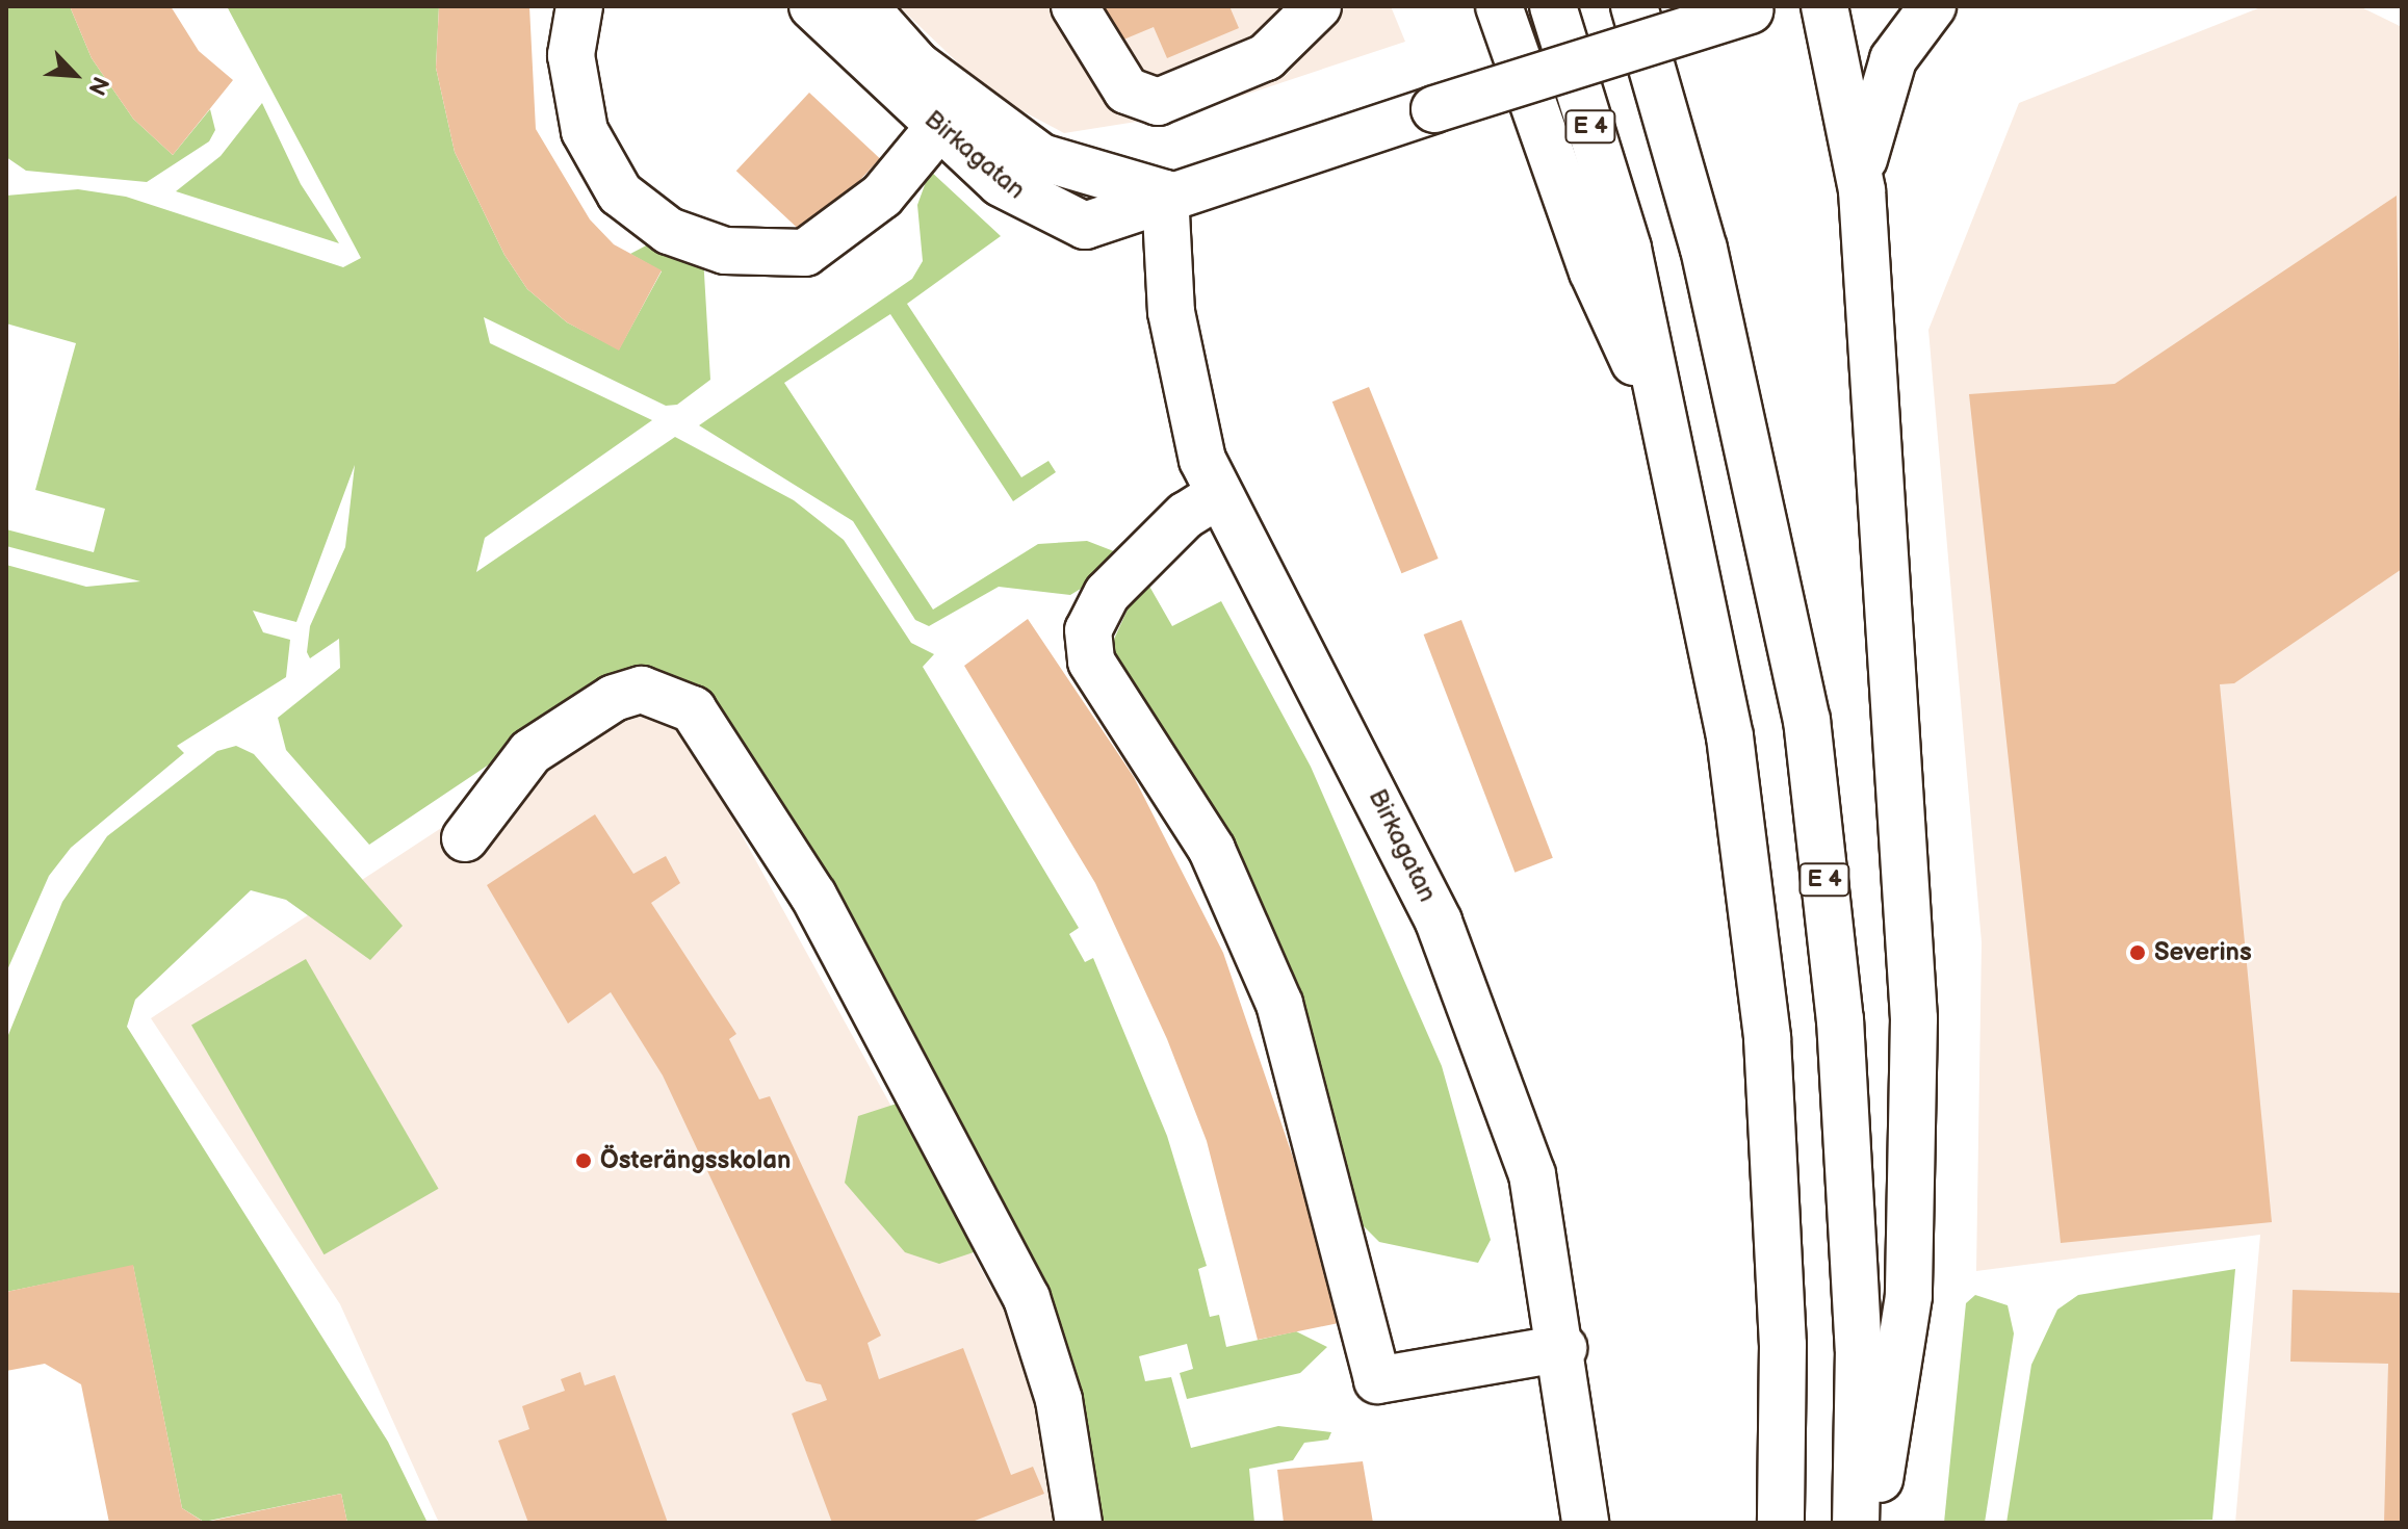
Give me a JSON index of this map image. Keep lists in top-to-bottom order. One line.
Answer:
{"streets":{"main road":["E 4","Birkagatan"]},"places":["Severins","Österängsskolan"],"north":"bottom right"}
